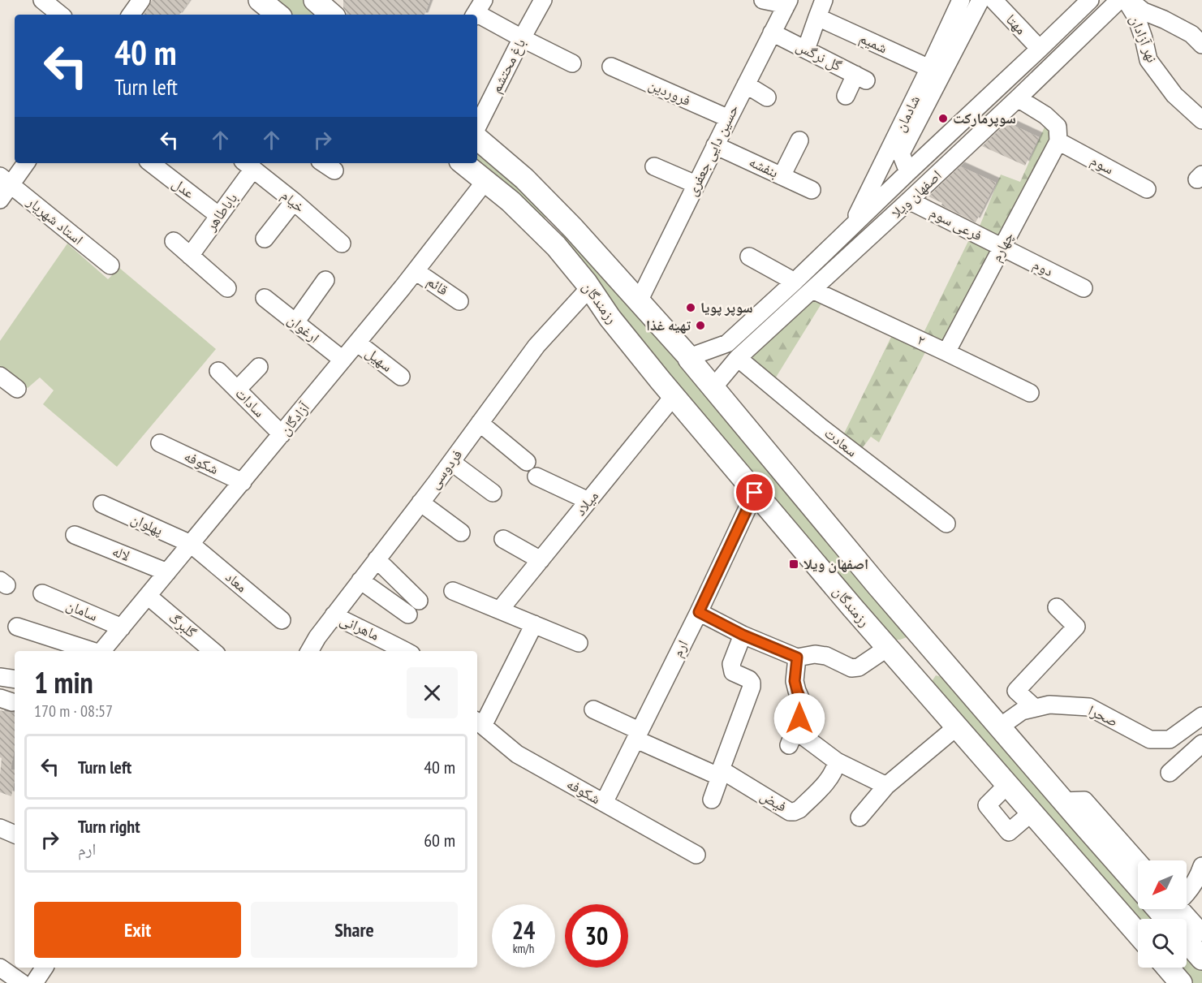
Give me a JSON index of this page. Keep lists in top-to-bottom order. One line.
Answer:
{"streets":{"main road":["رزمندگان"],"street":["مهتا","نهر آزادان","شمیم","گل نرگس","باغ محتشم","فروردین","شادمان","حسین دایی جعفری","سوم","بنفشه","عدل","اصفهان ویلا","خیام","باباطاهر","استاد شهریار","فرعی سوم","چهارم","دوم","قائم","ارغوان","۲","سهیل","سادات","آزادگان","سعادت","شکوفه","فردوسی","میلاد","پهلوان","لاله","معاد","سامان","گلبرگ","ماهرانی","ارم","صحرا","فیض"]},"crossings":[["مهتا","اصفهان ویلا"],["شمیم","شادمان"],["گل نرگس","حسین دایی جعفری"],["فروردین","حسین دایی جعفری"],["شادمان","اصفهان ویلا"],["حسین دایی جعفری","بنفشه"],["حسین دایی جعفری","رزمندگان"],["سوم","چهارم"],["عدل","باباطاهر"],["اصفهان ویلا","فرعی سوم"],["اصفهان ویلا","رزمندگان"],["اصفهان ویلا","۲"],["اصفهان ویلا","سعادت"],["خیام","باباطاهر"],["فرعی سوم","چهارم"],["فرعی سوم","دوم"],["چهارم","دوم"],["چهارم","۲"],["قائم","آزادگان"],["رزمندگان","آزادگان"],["رزمندگان","فردوسی"],["رزمندگان","میلاد"],["رزمندگان","ارم"],["رزمندگان","صحرا"],["ارغوان","آزادگان"],["سهیل","آزادگان"],["سادات","آزادگان"],["آزادگان","شکوفه"],["آزادگان","پهلوان"],["آزادگان","لاله"],["آزادگان","معاد"],["آزادگان","سامان"],["آزادگان","گلبرگ"],["شکوفه","ارم"],["فردوسی","ماهرانی"],["پهلوان","معاد"]],"places":{"other":["سوپرمارکت","سوپر پویا","تهیه غذا"],"transit":["اصفهان ویلا"]},"north":"bottom left","page":{"turn":["40 m","Turn left"],"heading":["1 min","170 m · 08:57"],"list":[{"name":"Turn left","value":"40 m"},{"name":"Turn right","note":"ارم","value":"60 m"}],"buttons":["Exit","Share"],"speed":"24 km/h","limit":"30"}}
